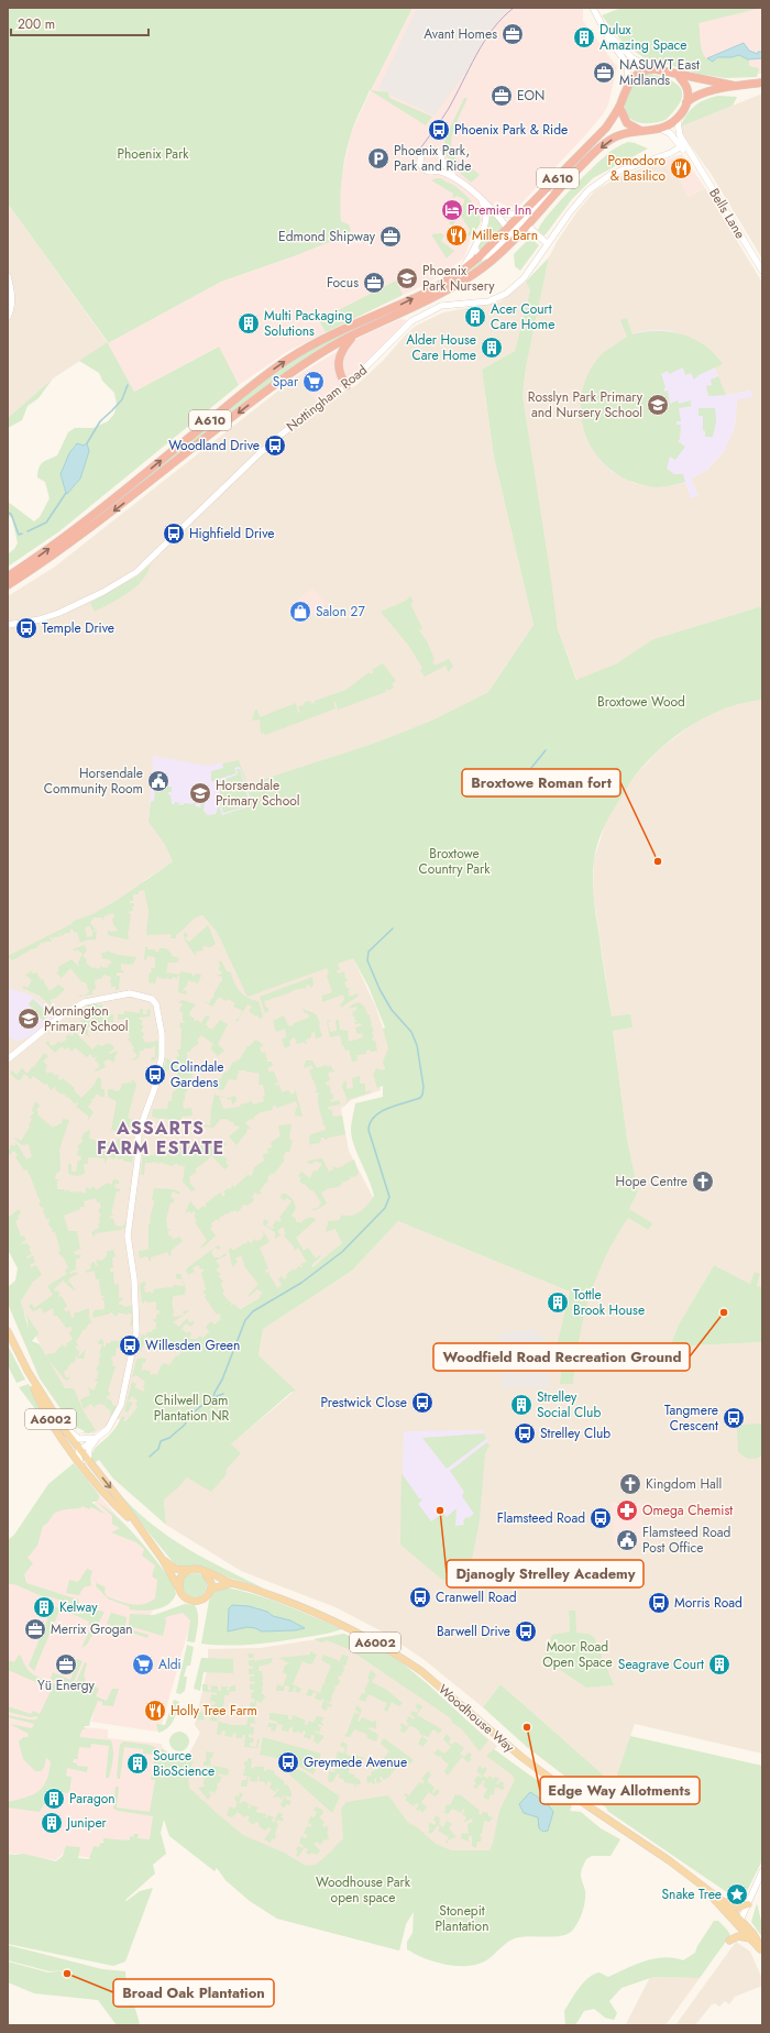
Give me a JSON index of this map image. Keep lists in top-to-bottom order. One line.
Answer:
{"streets":{"highway":["A610"],"main road":["A6002","Woodhouse Way"],"street":["Bells Lane","Nottingham Road"]},"crossings":[["A610","Bells Lane"],["Bells Lane","Nottingham Road"],["A6002","Woodhouse Way"]],"districts":["ASSARTS FARM ESTATE"],"parks":["Phoenix Park","Broxtowe Wood","Broxtowe Country Park","Chilwell Dam Plantation NR","Moor Road Open Space","Woodhouse Park open space","Stonepit Plantation"],"places":{"office":["Avant Homes","NASUWT East Midlands","EON","Edmond Shipway","Focus","Merrix Grogan","Yü Energy"],"building":["Dulux Amazing Space","Acer Court Care Home","Multi Packaging Solutions","Alder House Care Home","Tottle Brook House","Strelley Social Club","Kelway","Seagrave Court","Source BioScience","Paragon","Juniper"],"bus stop":["Phoenix Park & Ride","Woodland Drive","Highfield Drive","Temple Drive","Colindale Gardens","Willesden Green","Prestwick Close","Tangmere Crescent","Strelley Club","Flamsteed Road","Cranwell Road","Morris Road","Barwell Drive","Greymede Avenue"],"parking":["Phoenix Park, Park and Ride"],"restaurant":["Pomodoro & Basilico","Millers Barn","Holly Tree Farm"],"hotel":["Premier Inn"],"school or university":["Phoenix Park Nursery","Rosslyn Park Primary and Nursery School","Horsendale Primary School","Mornington Primary School"],"supermarket":["Spar","Aldi"],"shop":["Salon 27"],"public building":["Horsendale Community Room","Flamsteed Road Post Office"],"other":["Broxtowe Roman fort","Woodfield Road Recreation Ground","Djanogly Strelley Academy","Edge Way Allotments","Broad Oak Plantation"],"church":["Hope Centre","Kingdom Hall"],"pharmacy":["Omega Chemist"],"place":["Snake Tree"]},"scale_bar":"200 m"}
